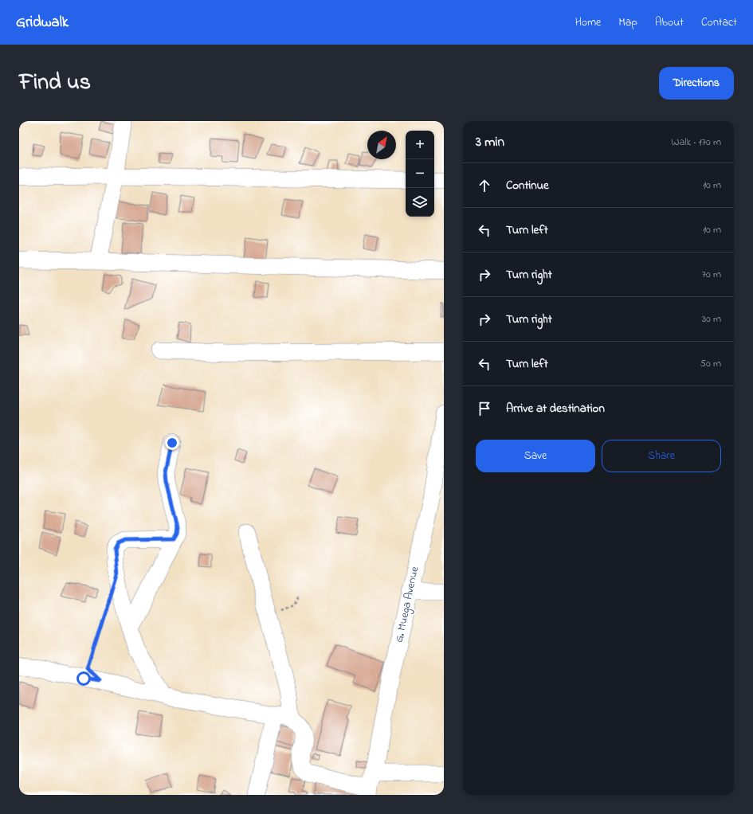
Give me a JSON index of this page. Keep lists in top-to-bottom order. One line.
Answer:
{"streets":{"street":["G. Muega Avenue"]},"north":"top right","page":{"header":"Gridwalk","nav":["Home","Map","About","Contact"],"title":"Find us","buttons":["Directions",["Save","Share"]],"heading":["3 min","Walk · 170 m"],"map_buttons":["+","−"],"list":[["Continue","10 m"],["Turn left","10 m"],["Turn right","70 m"],["Turn right","30 m"],["Turn left","50 m"],"Arrive at destination"]}}
